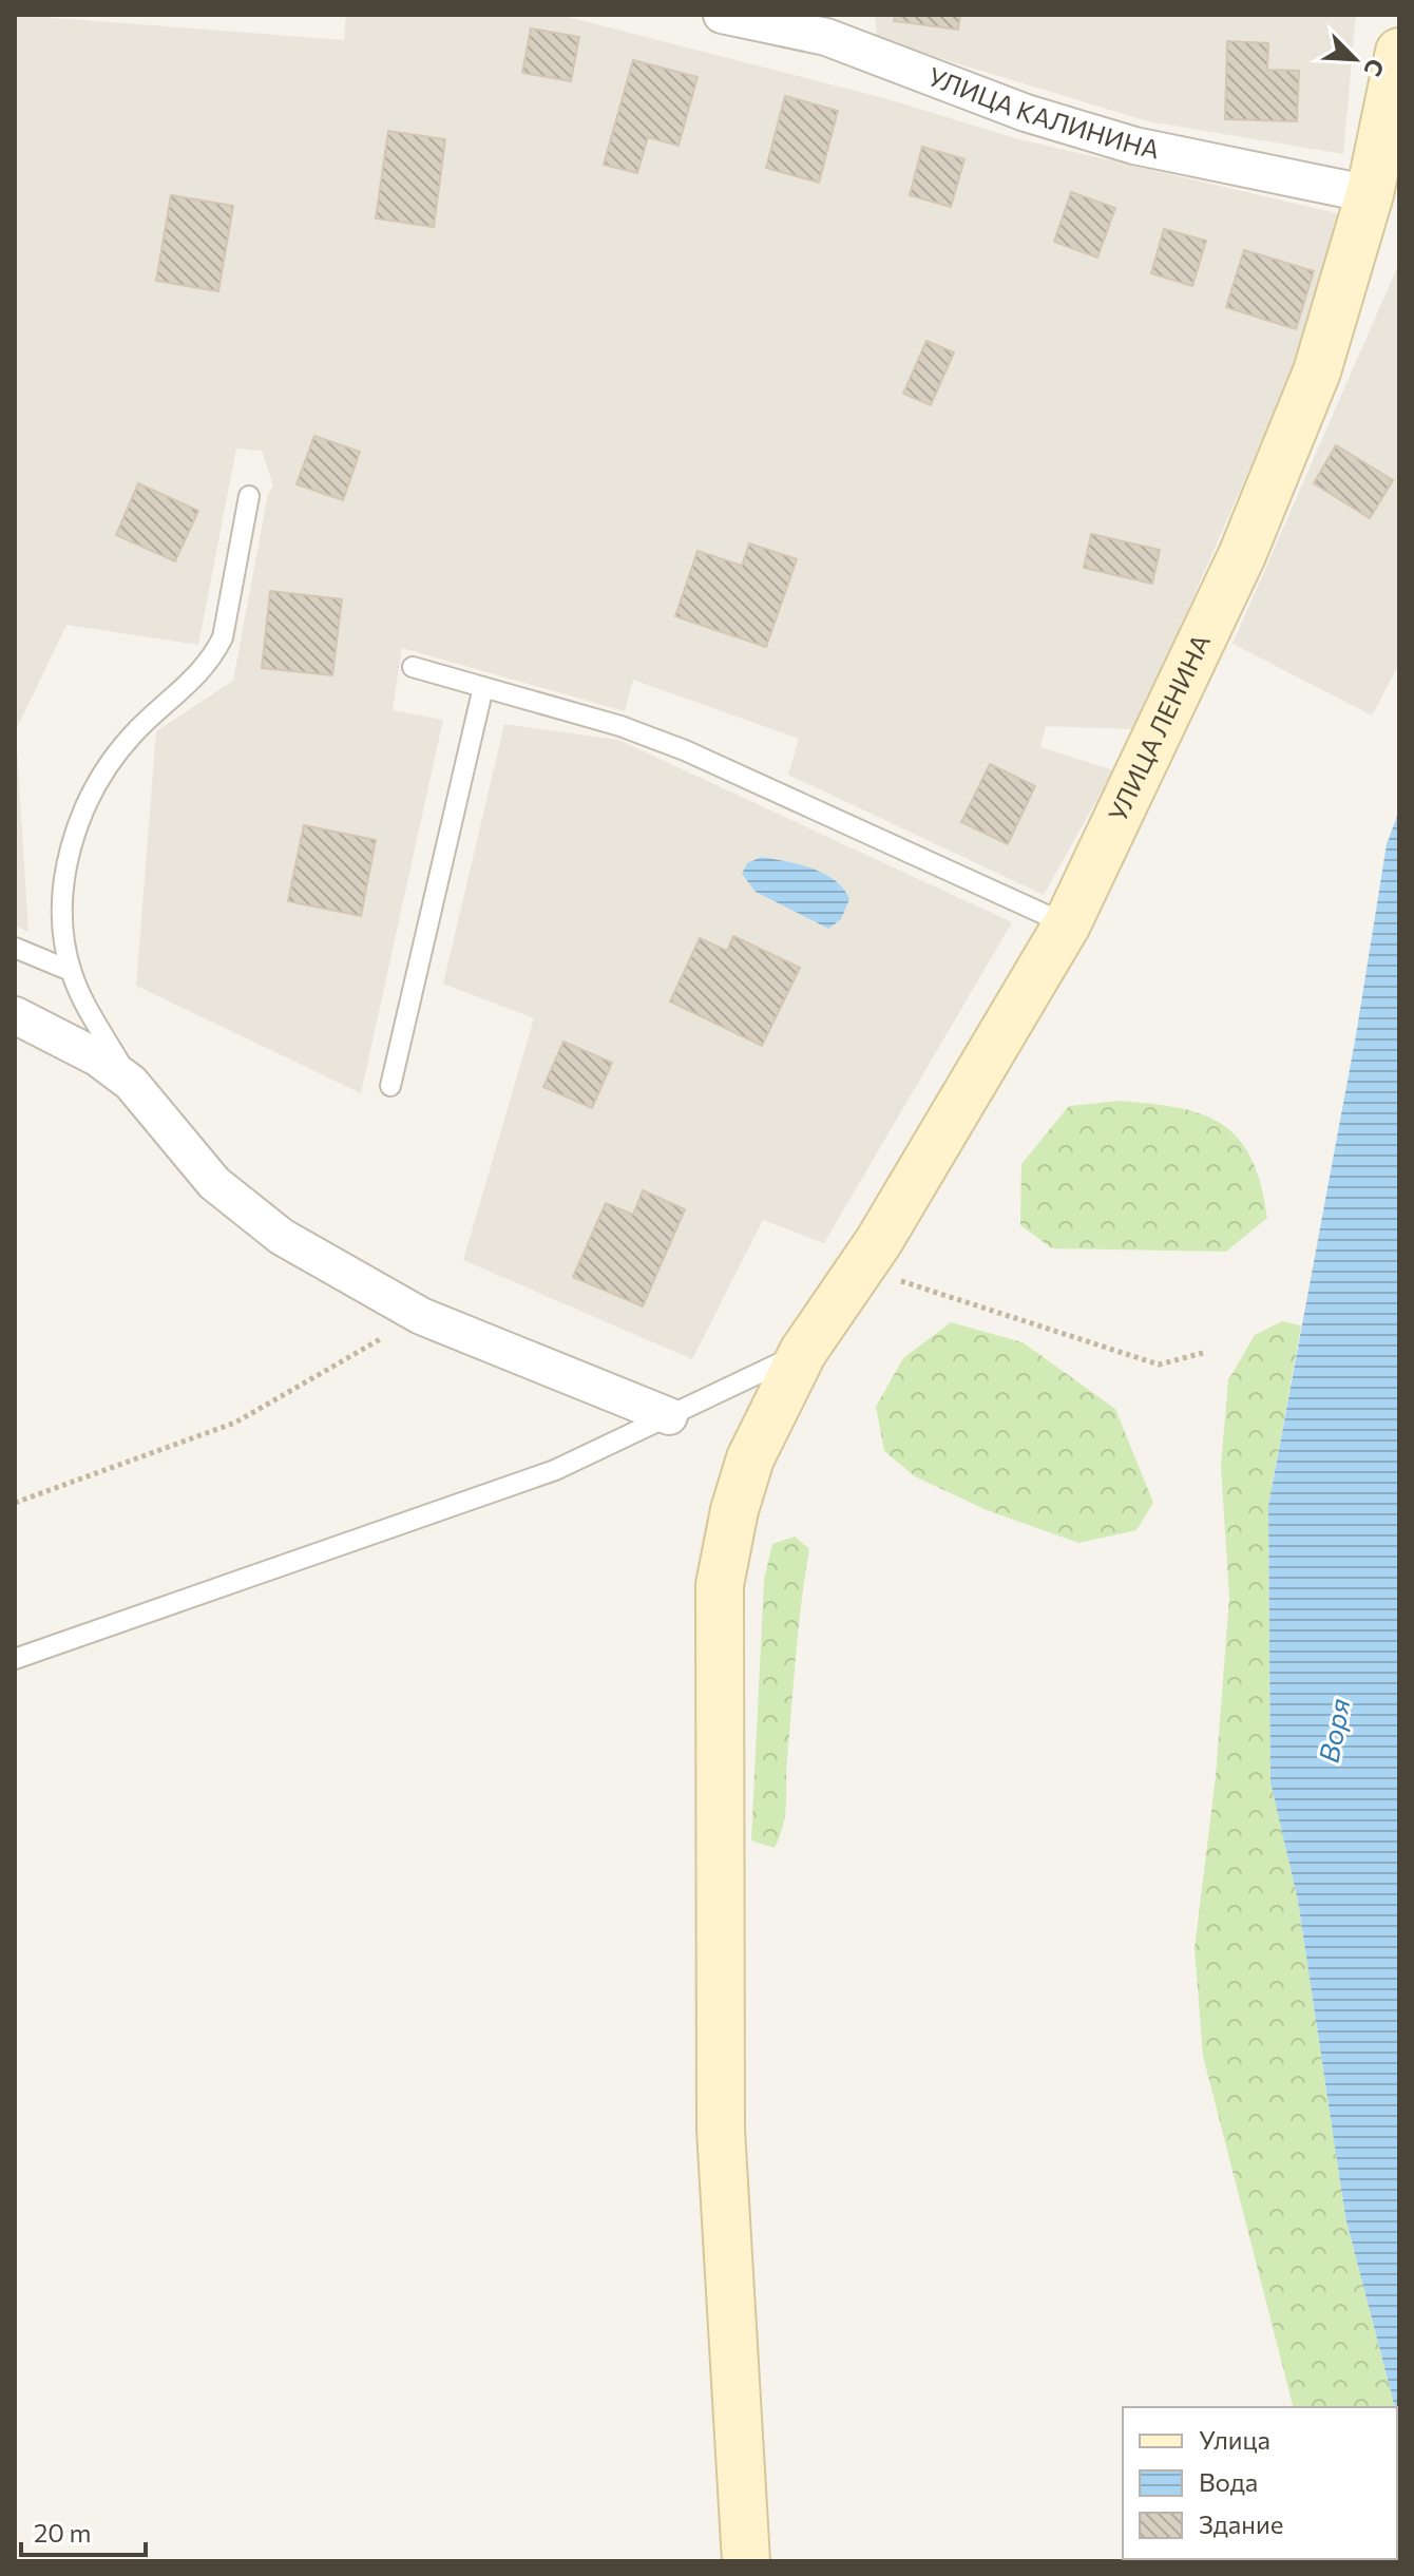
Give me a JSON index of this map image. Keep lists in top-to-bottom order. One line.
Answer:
{"streets":{"street":["УЛИЦА КАЛИНИНА","УЛИЦА ЛЕНИНА"]},"crossings":[["УЛИЦА КАЛИНИНА","УЛИЦА ЛЕНИНА"]],"water":["Воря"],"legend":["Улица","Вода","Здание"],"scale_bar":"20 m","north":"bottom right"}
